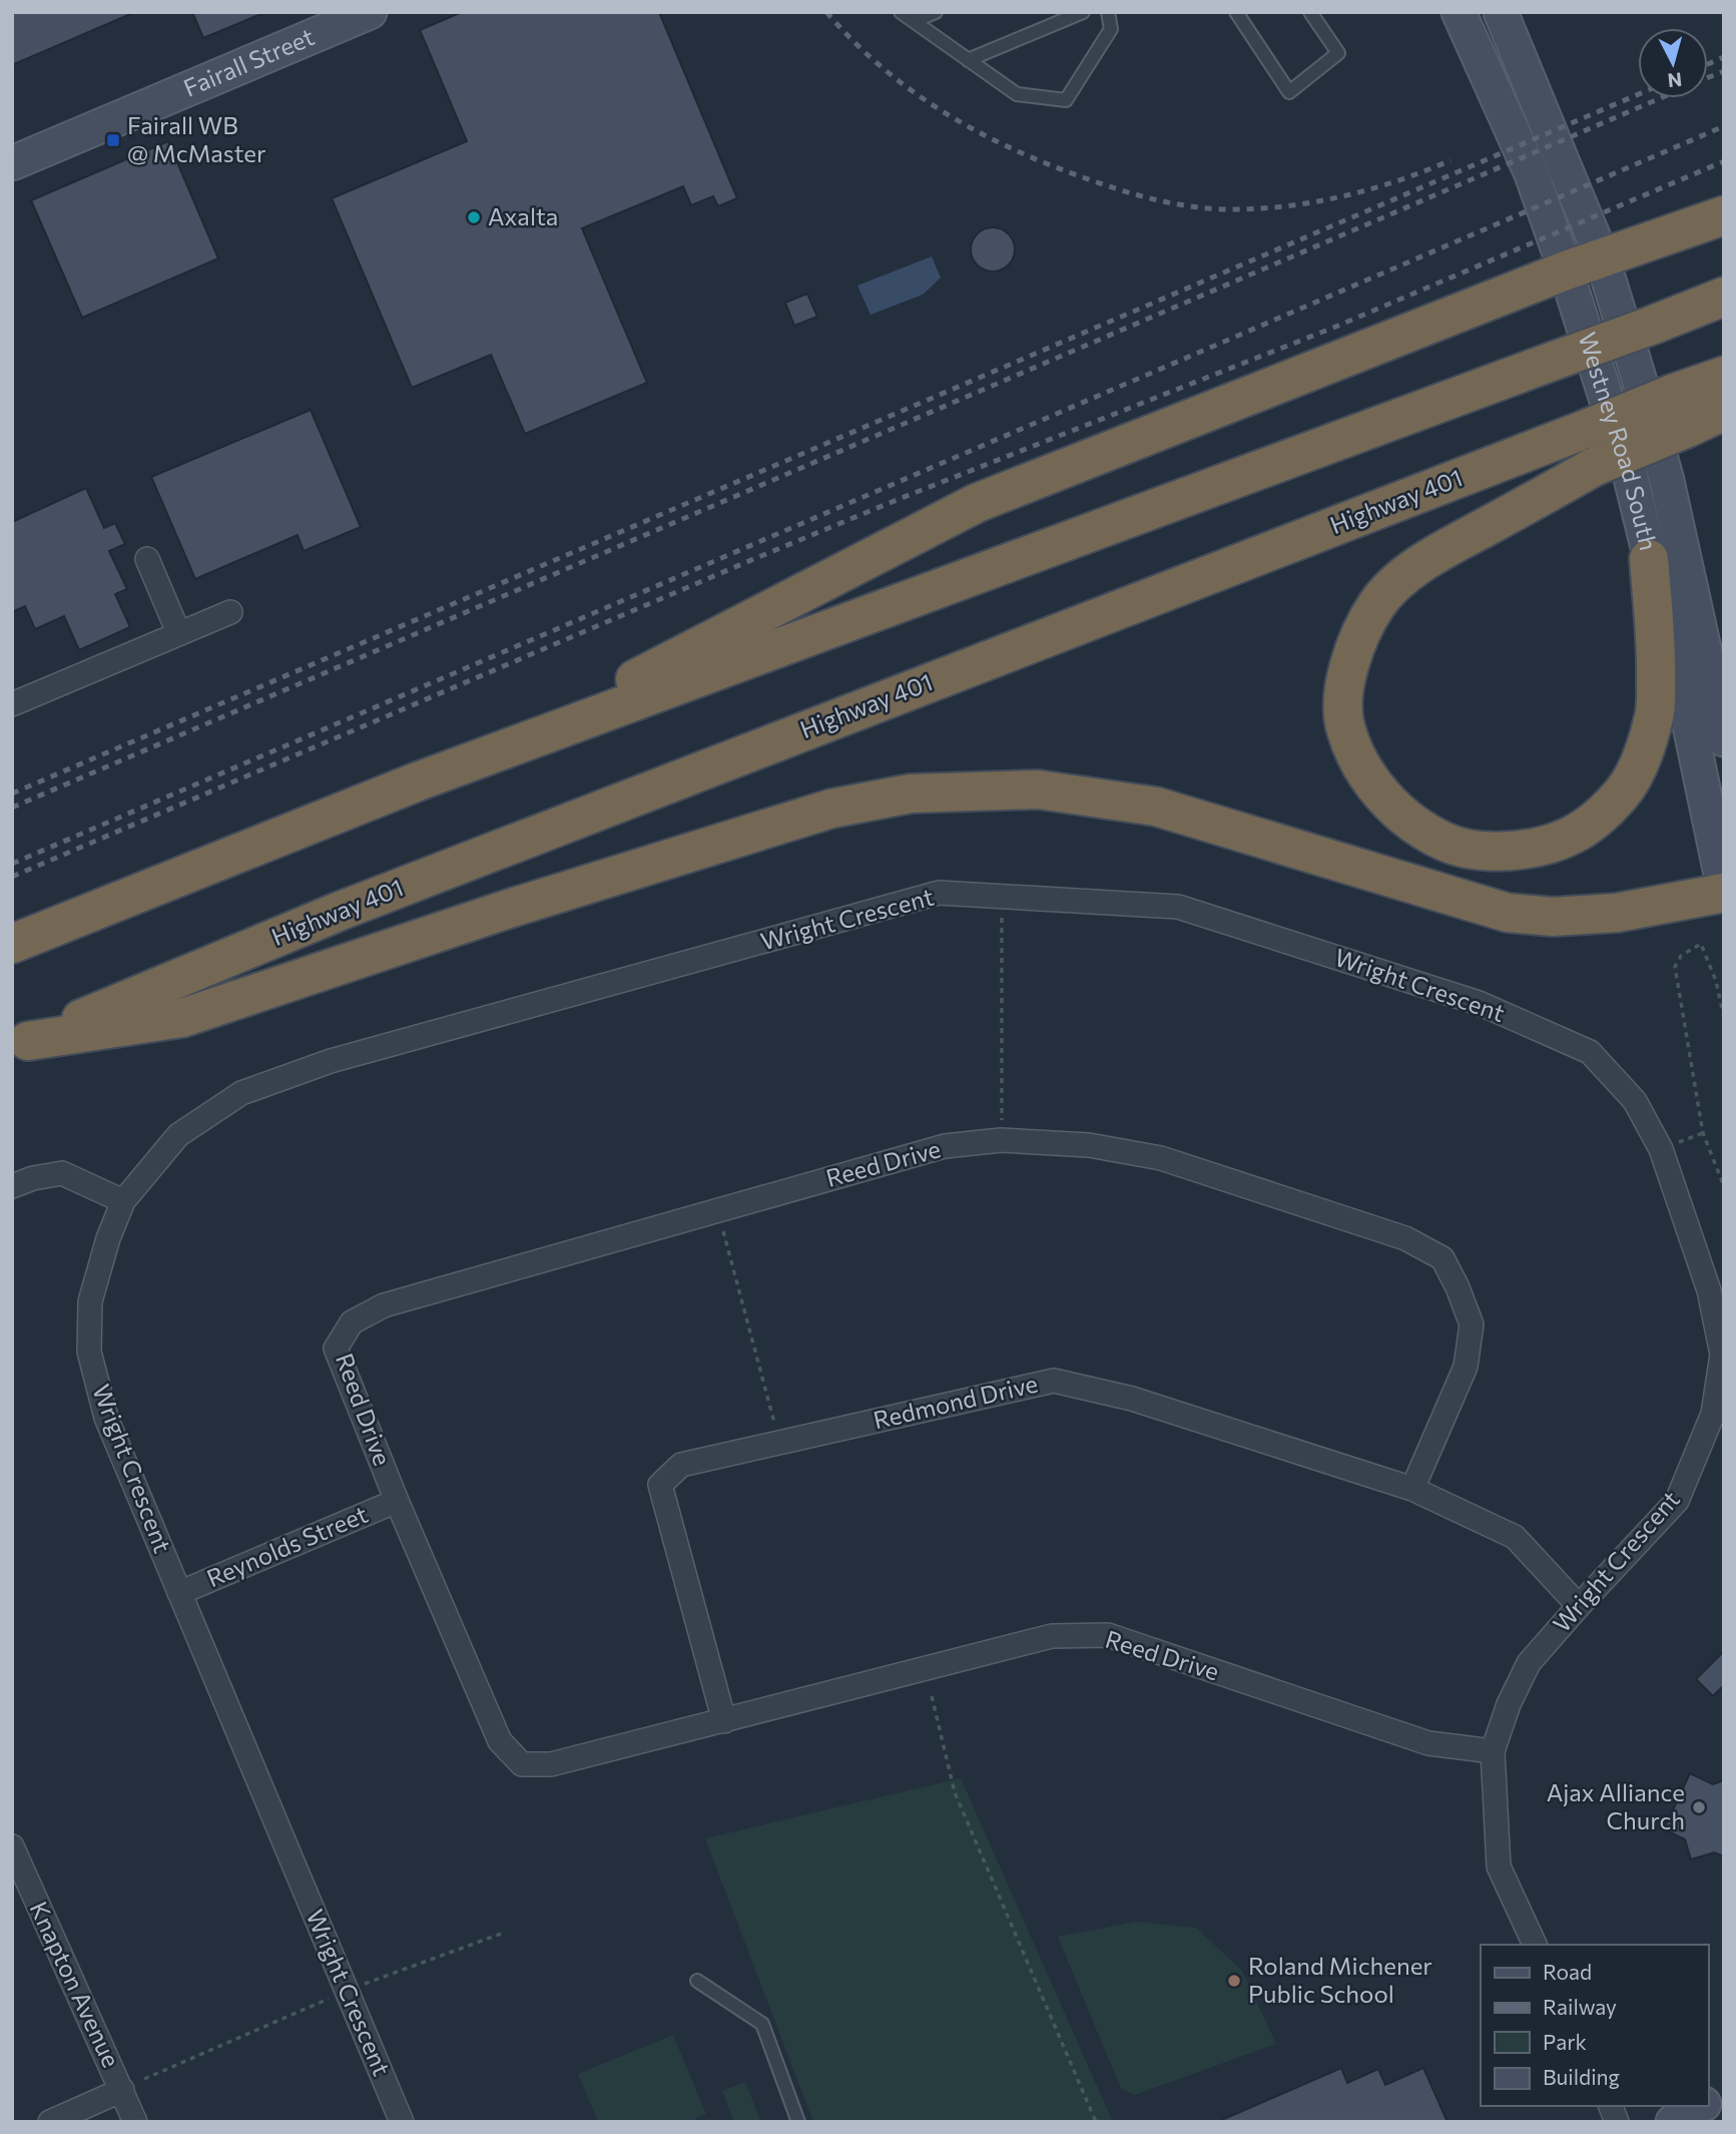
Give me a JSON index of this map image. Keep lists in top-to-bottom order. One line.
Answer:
{"streets":{"highway":["Highway 401"],"main road":["Fairall Street","Westney Road South"],"street":["Wright Crescent","Reed Drive","Redmond Drive","Reynolds Street","Knapton Avenue"]},"crossings":[["Wright Crescent","Reed Drive"],["Wright Crescent","Redmond Drive"],["Wright Crescent","Reynolds Street"],["Reed Drive","Redmond Drive"],["Reed Drive","Reynolds Street"]],"places":{"transit":["Fairall WB @ McMaster"],"other":["Axalta","Ajax Alliance Church","Roland Michener Public School"]},"legend":["Road","Railway","Park","Building"],"north":"bottom"}
